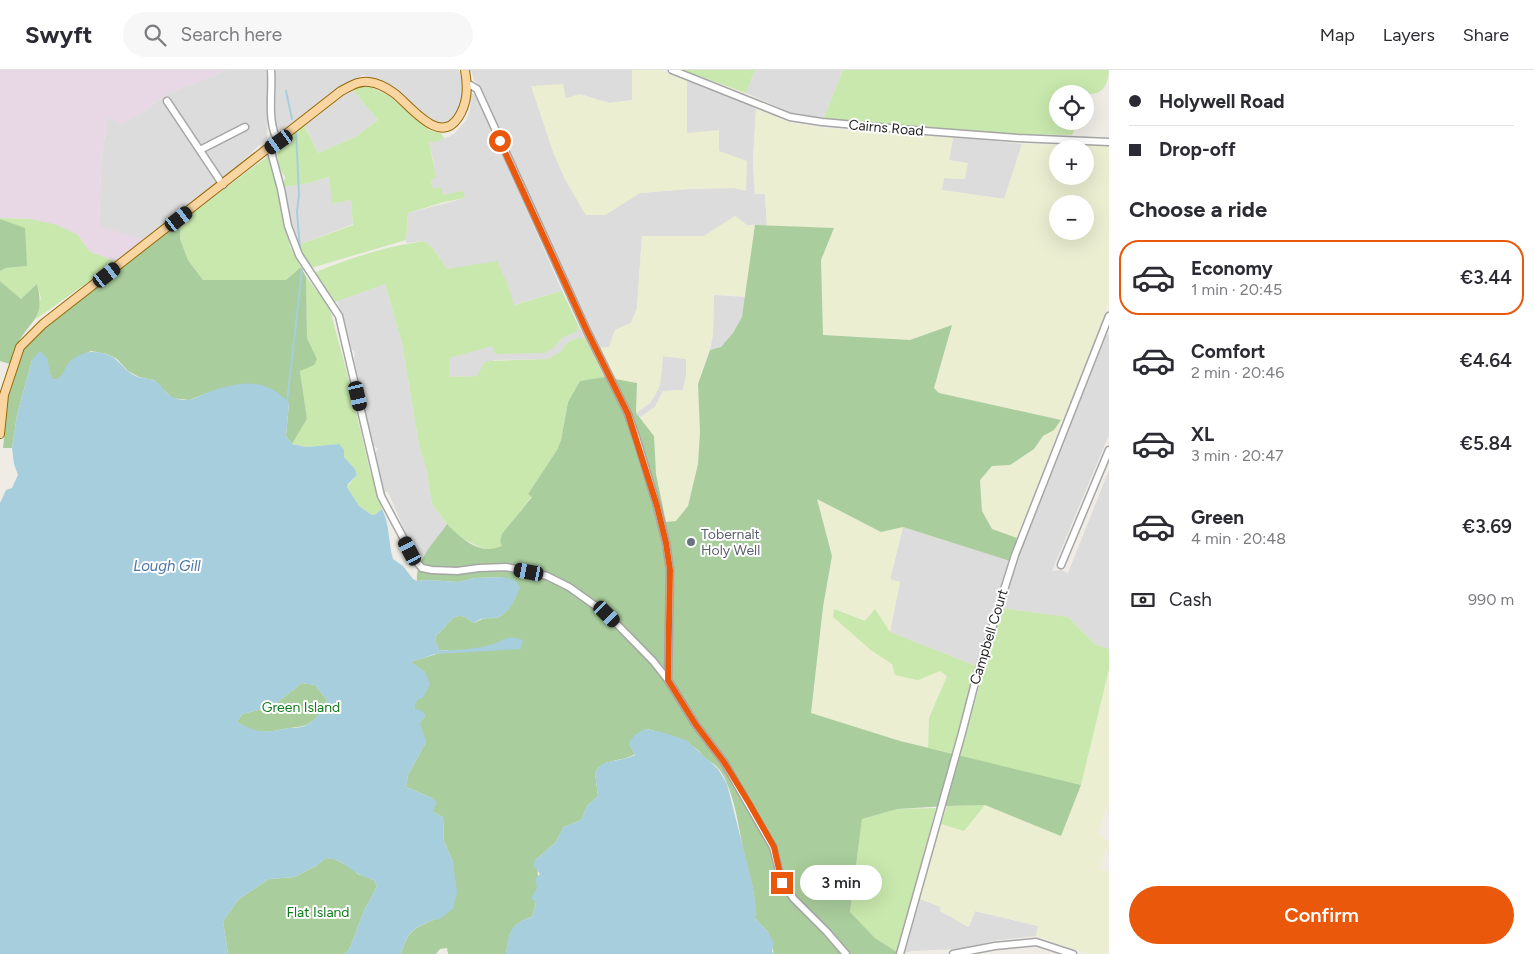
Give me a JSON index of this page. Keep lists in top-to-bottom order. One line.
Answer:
{"streets":{"street":["Cairns Road","Campbell Court"]},"water":["Lough Gill"],"parks":["Green Island","Flat Island"],"places":["Tobernalt Holy Well"],"page":{"header":"Swyft","search":"Search here","nav":["Map","Layers","Share"],"banner":["Holywell Road","Drop-off"],"map_buttons":["+","−"],"heading":"Choose a ride","list":[{"name":"Economy","note":"1 min · 20:45","value":"€3.44"},{"name":"Comfort","note":"2 min · 20:46","value":"€4.64"},{"name":"XL","note":"3 min · 20:47","value":"€5.84"},{"name":"Green","note":"4 min · 20:48","value":"€3.69"}],"pay":["Cash","990 m"],"bubble":"3 min","buttons":"Confirm"}}
